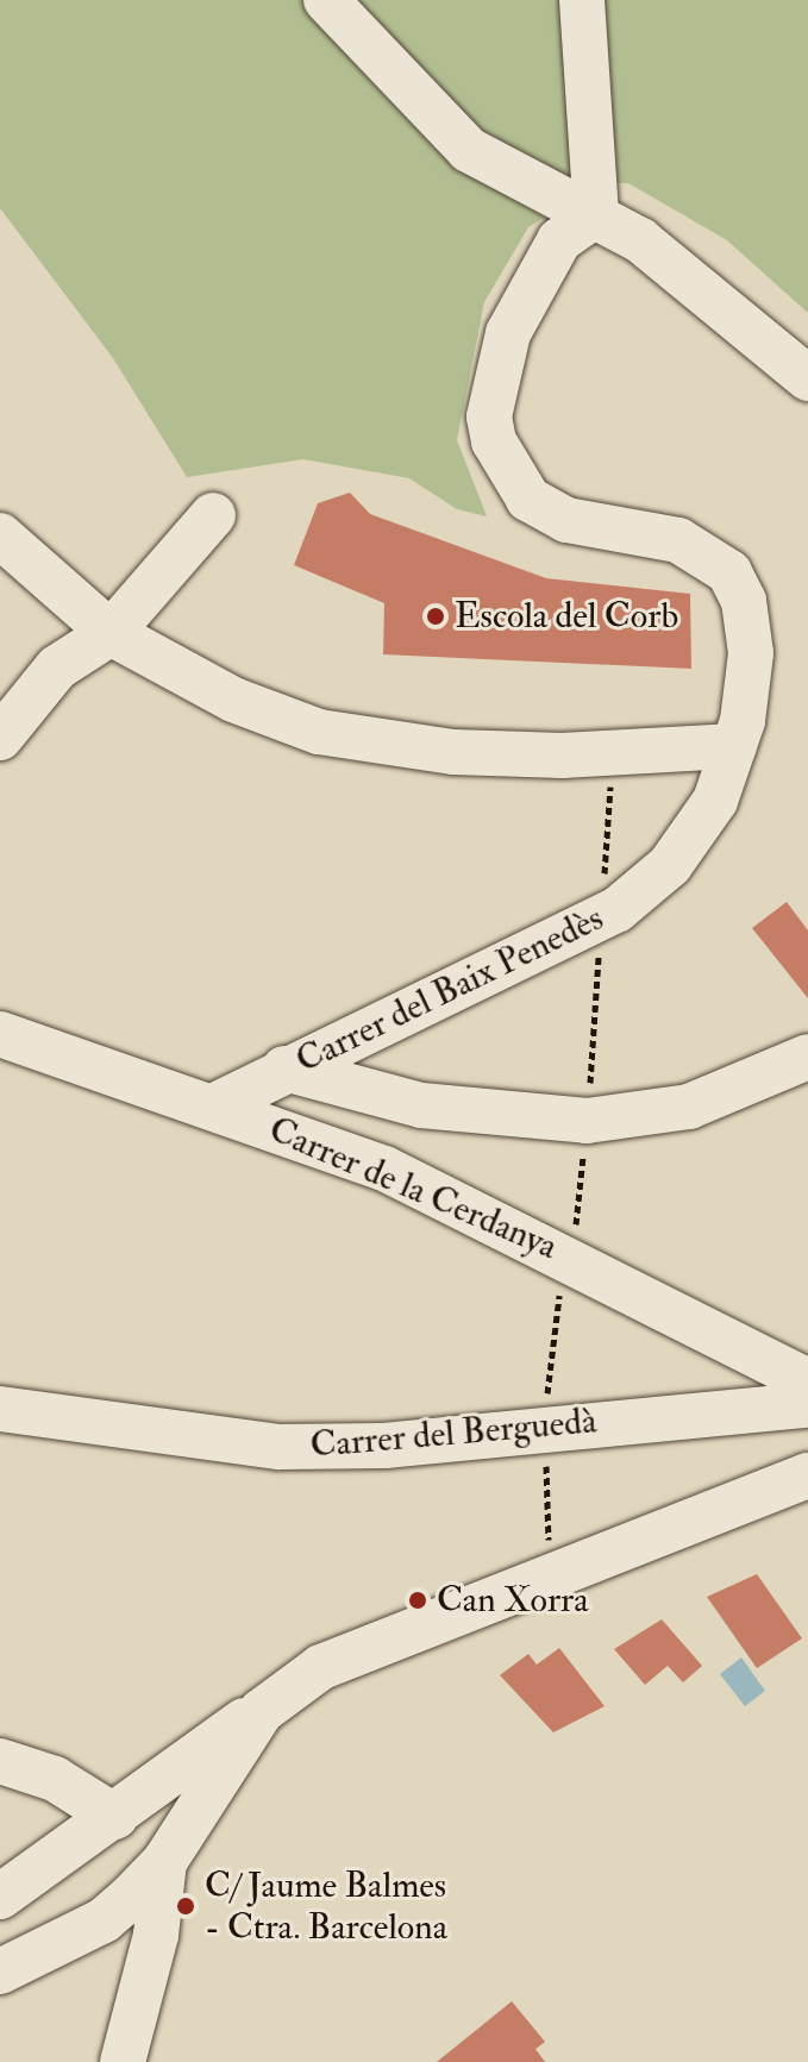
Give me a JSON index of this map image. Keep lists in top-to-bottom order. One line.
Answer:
{"streets":{"street":["Carrer del Baix Penedès","Carrer de la Cerdanya","Carrer del Berguedà"]},"crossings":[["Carrer del Baix Penedès","Carrer de la Cerdanya"],["Carrer de la Cerdanya","Carrer del Berguedà"]],"places":["Escola del Corb","Can Xorra","C/ Jaume Balmes - Ctra. Barcelona"]}
